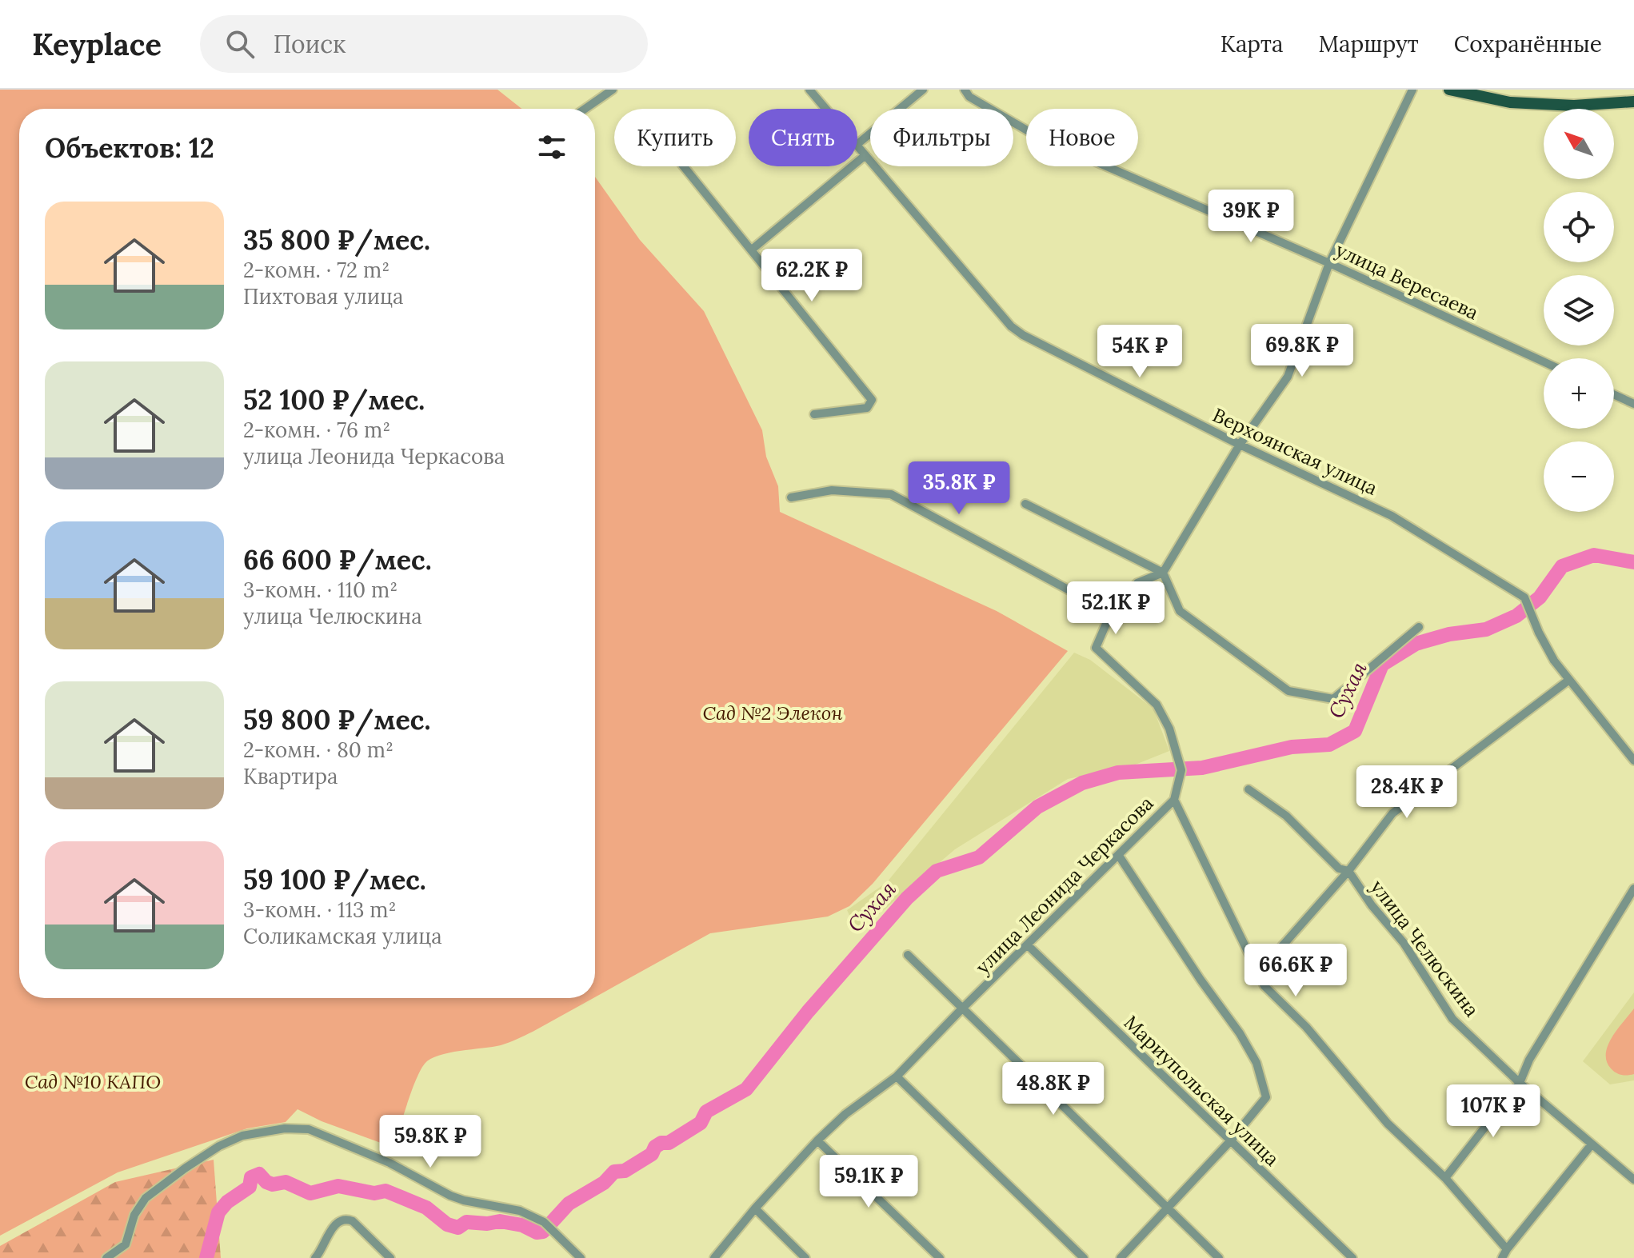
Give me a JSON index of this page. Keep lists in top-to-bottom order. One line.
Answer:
{"streets":{"street":["улица Вересаева","Верхоянская улица","улица Леонида Черкасова","улица Челюскина","Мариупольская улица"]},"crossings":[["улица Леонида Черкасова","Мариупольская улица"]],"water":["Сухая"],"parks":["Сад №2 Элекон","Сад №10 КАПО"],"north":"top left","page":{"header":"Keyplace","search":"Поиск","nav":["Карта","Маршрут","Сохранённые"],"map_buttons":["+","−"],"chip":["Купить","Снять","Фильтры","Новое"],"heading":"Объектов: 12","list":[{"name":"35 800 ₽/мес.","note":"2-комн. · 72 m² · Пихтовая улица"},{"name":"52 100 ₽/мес.","note":"2-комн. · 76 m² · улица Леонида Черкасова"},{"name":"66 600 ₽/мес.","note":"3-комн. · 110 m² · улица Челюскина"},{"name":"59 800 ₽/мес.","note":"2-комн. · 80 m² · Квартира"},{"name":"59 100 ₽/мес.","note":"3-комн. · 113 m² · Соликамская улица"}],"price":["39K ₽","62.2K ₽","69.8K ₽","54K ₽","35.8K ₽","52.1K ₽","28.4K ₽","66.6K ₽","48.8K ₽","107K ₽","59.8K ₽","59.1K ₽"]}}
